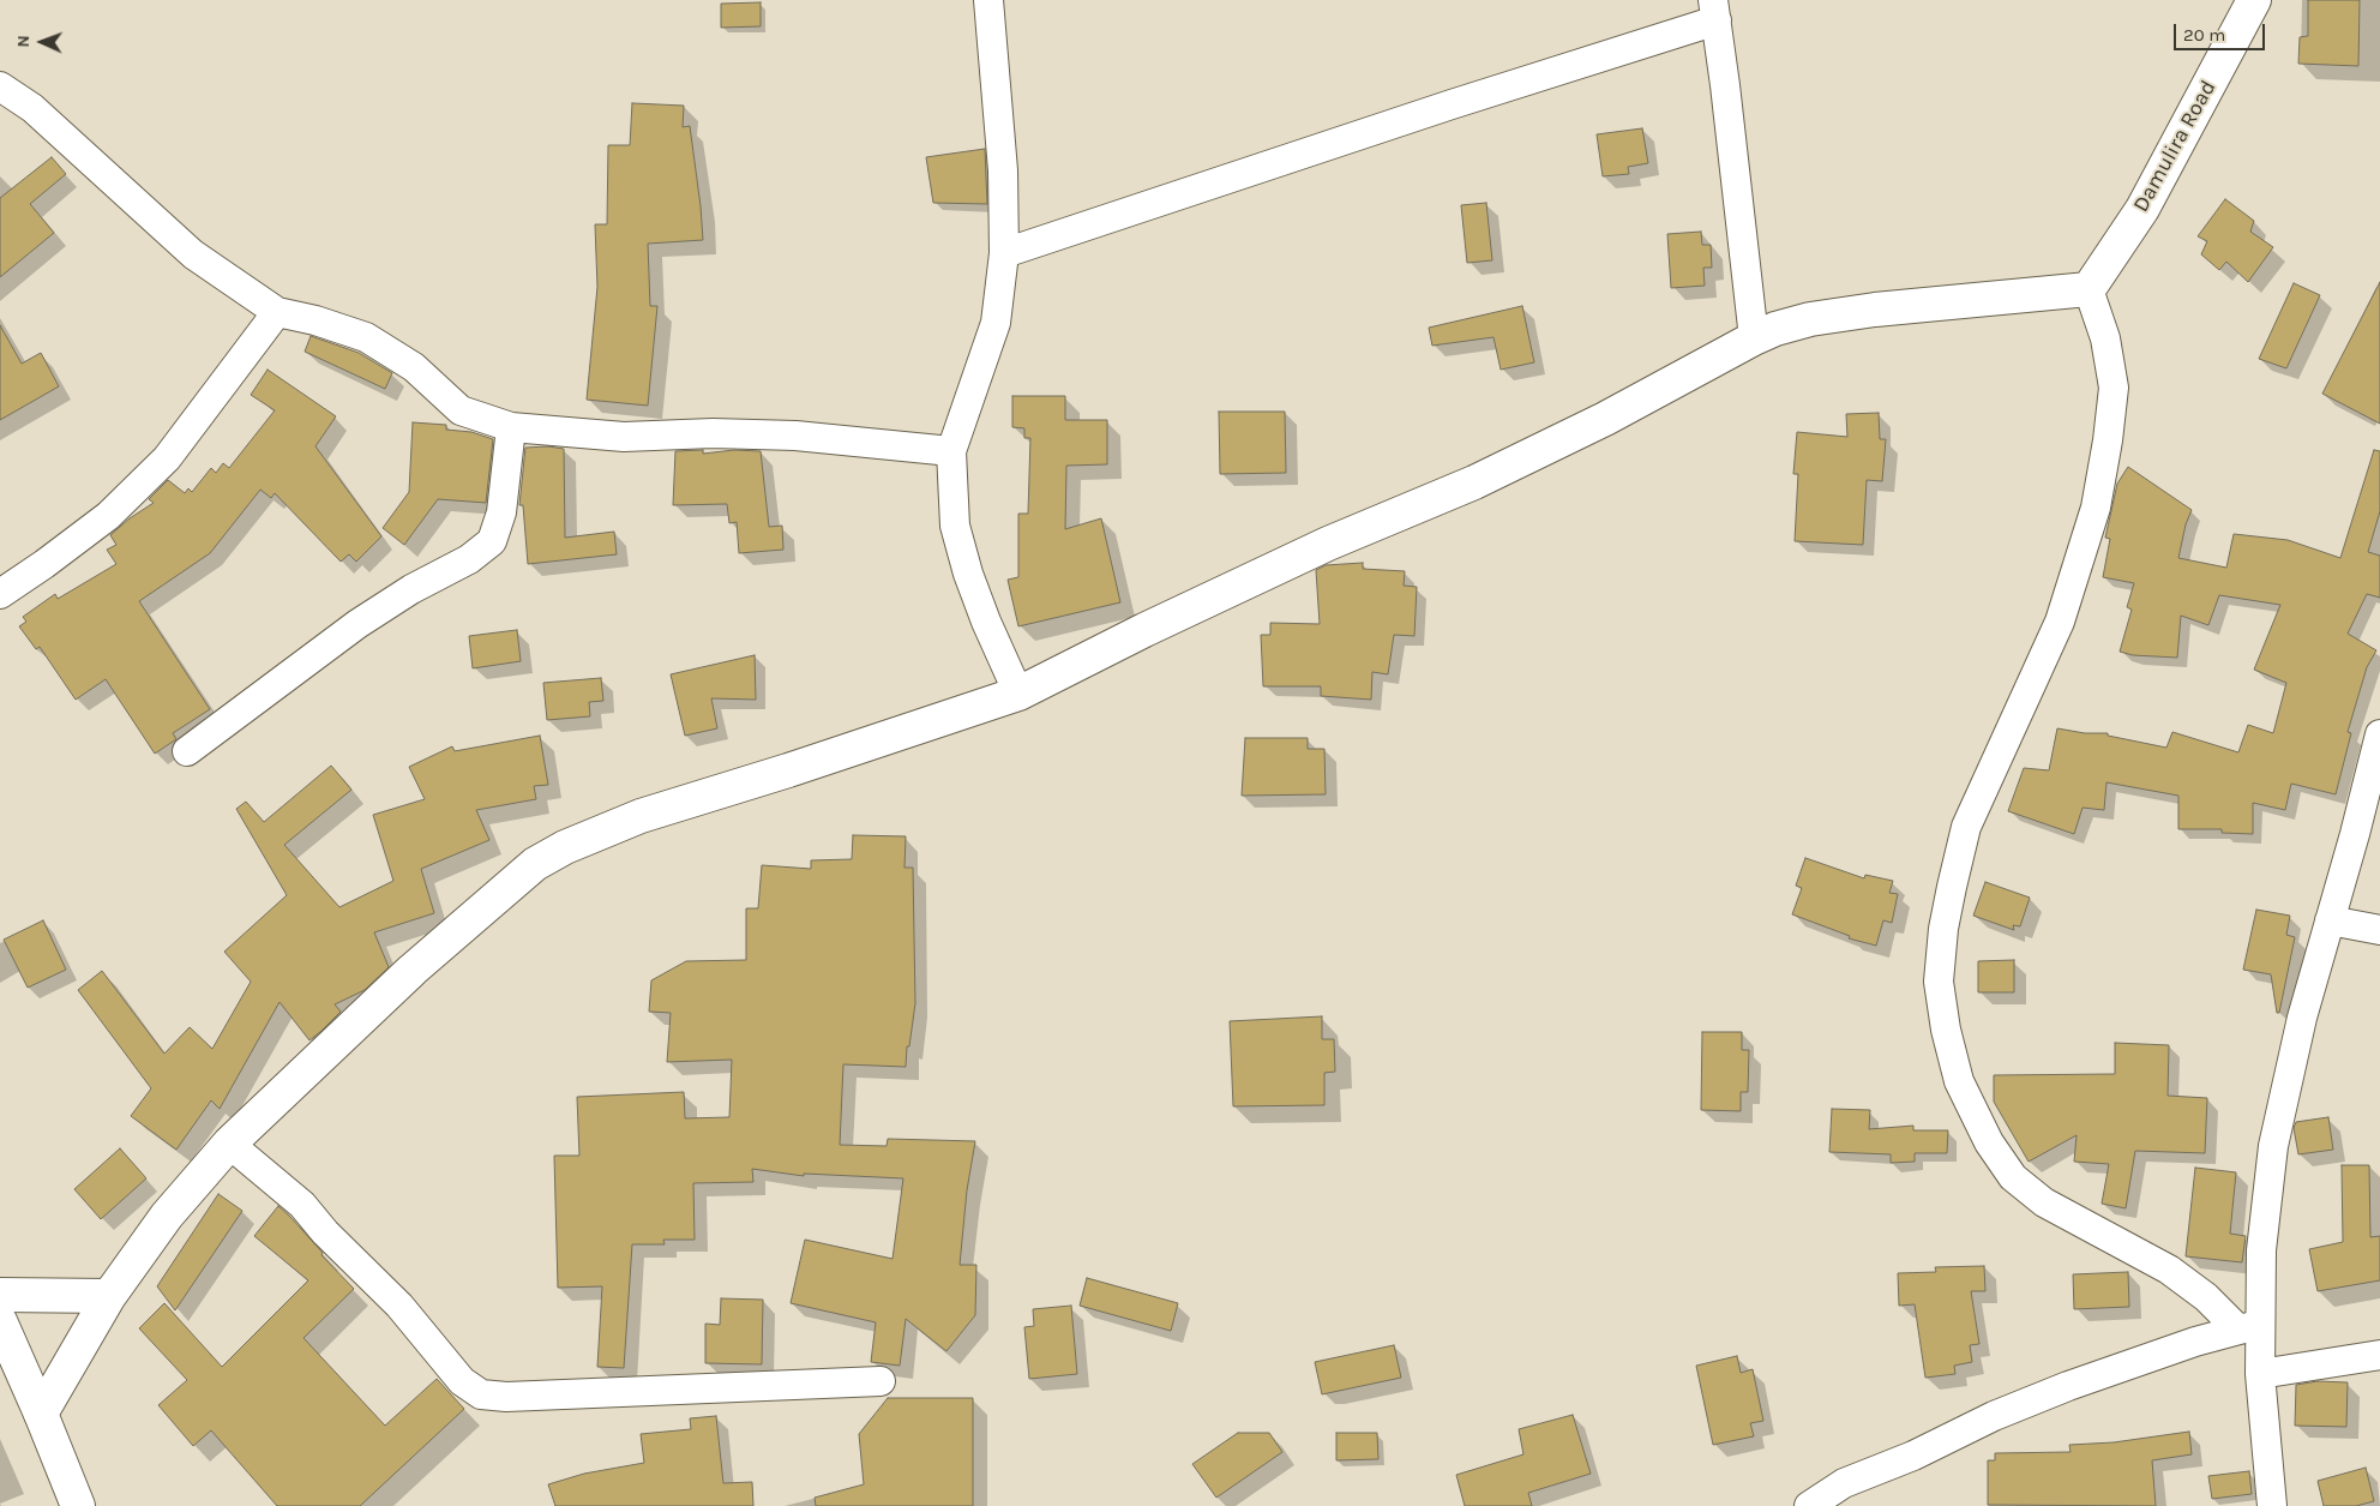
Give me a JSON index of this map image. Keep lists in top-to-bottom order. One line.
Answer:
{"streets":{"street":["Damulira Road"]},"scale_bar":"20 m","north":"left"}
